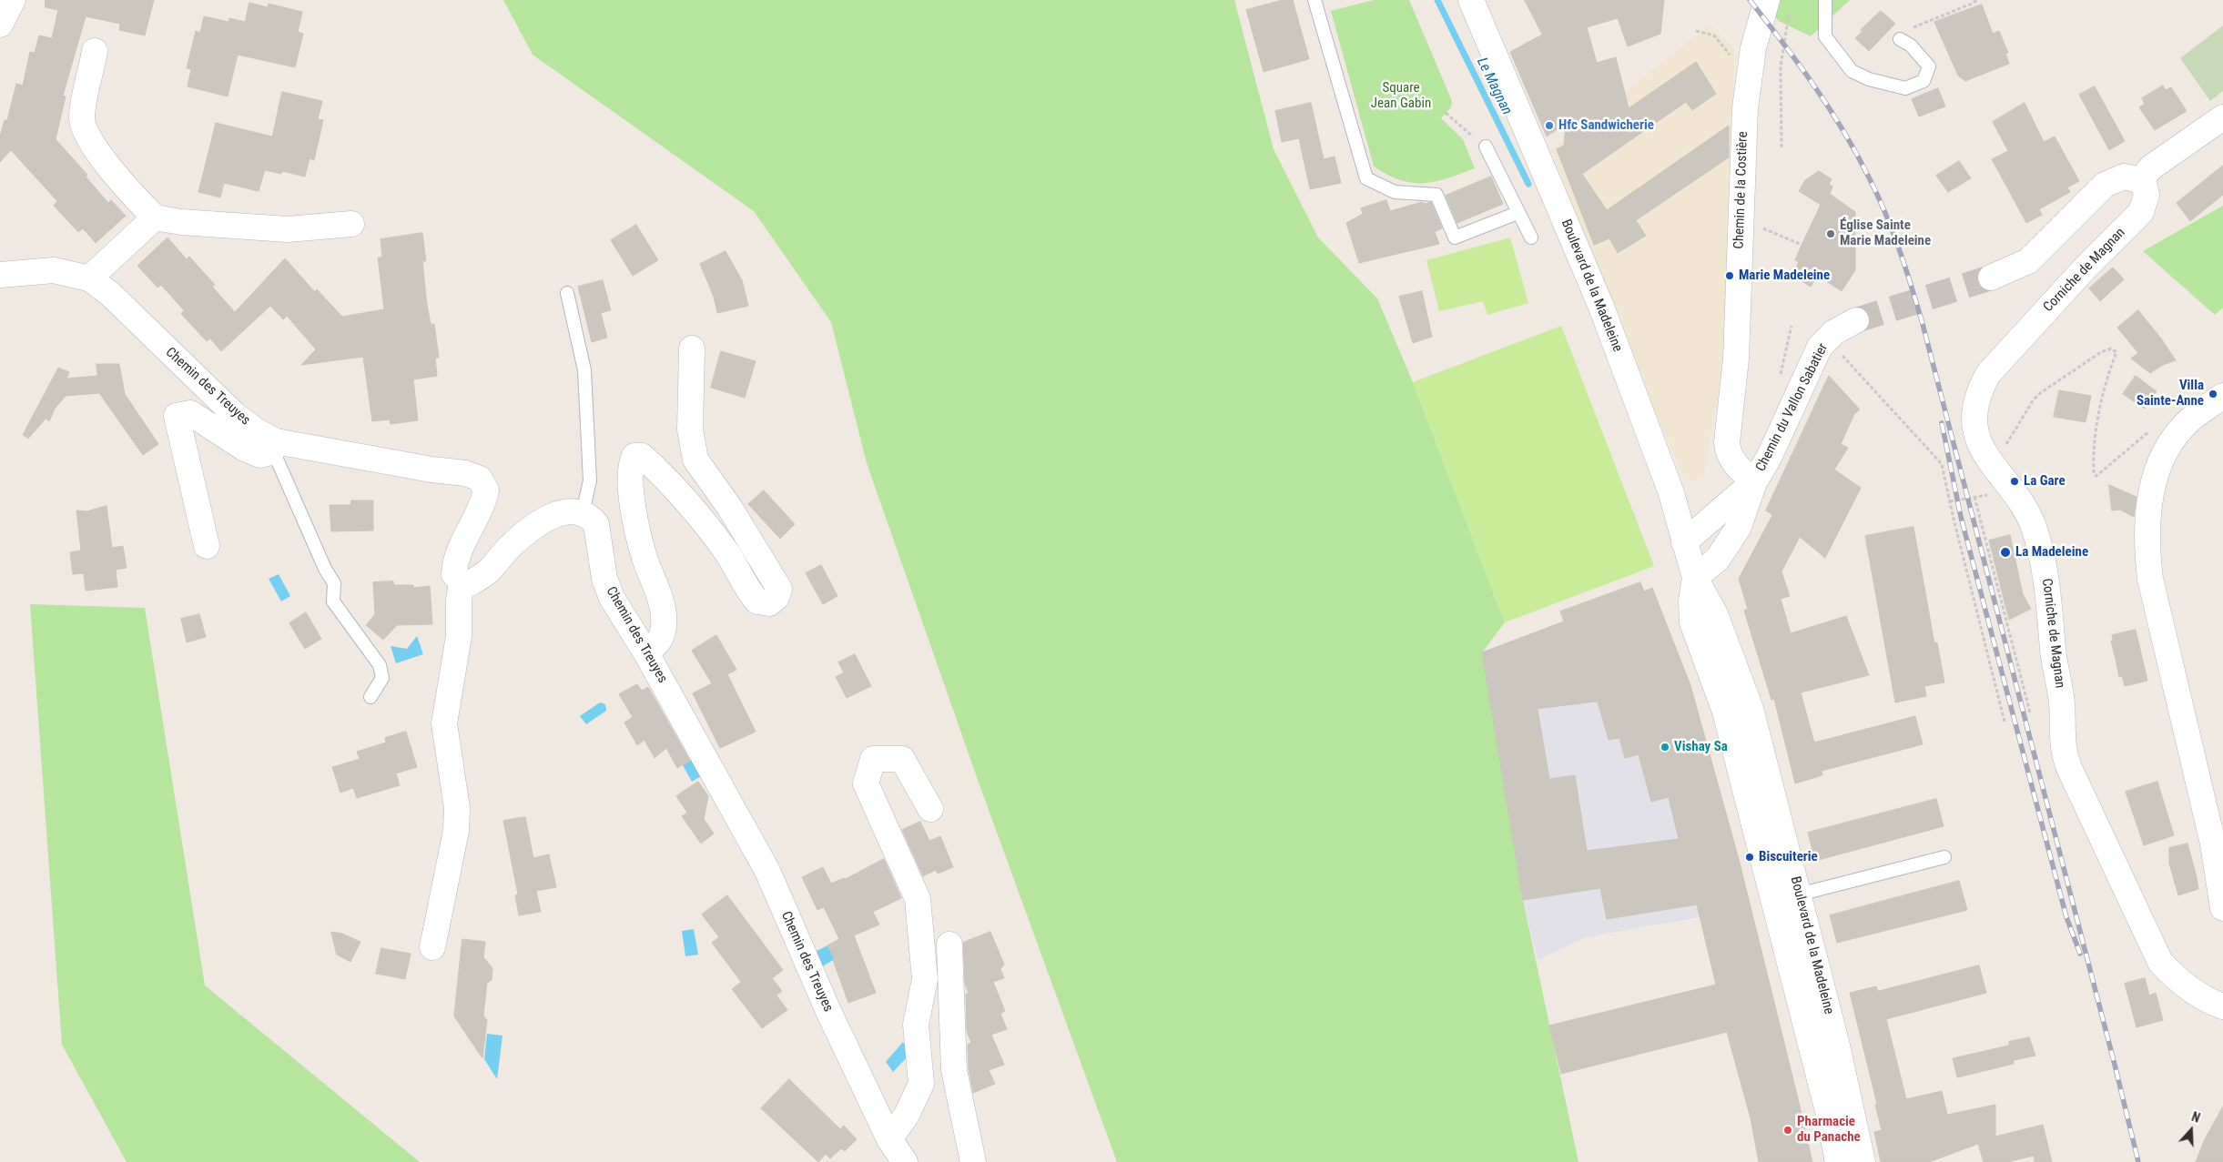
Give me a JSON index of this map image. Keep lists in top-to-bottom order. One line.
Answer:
{"streets":{"street":["Chemin de la Costière","Corniche de Magnan","Boulevard de la Madeleine","Chemin des Treuyes","Chemin du Vallon Sabatier"]},"crossings":[["Chemin de la Costière","Chemin du Vallon Sabatier"],["Boulevard de la Madeleine","Chemin du Vallon Sabatier"]],"water":["Le Magnan"],"parks":["Square Jean Gabin"],"places":["Hfc Sandwicherie","Église Sainte Marie Madeleine","Marie Madeleine","Villa Sainte-Anne","La Gare","La Madeleine","Vishay Sa","Biscuiterie","Pharmacie du Panache"],"north":"top"}
